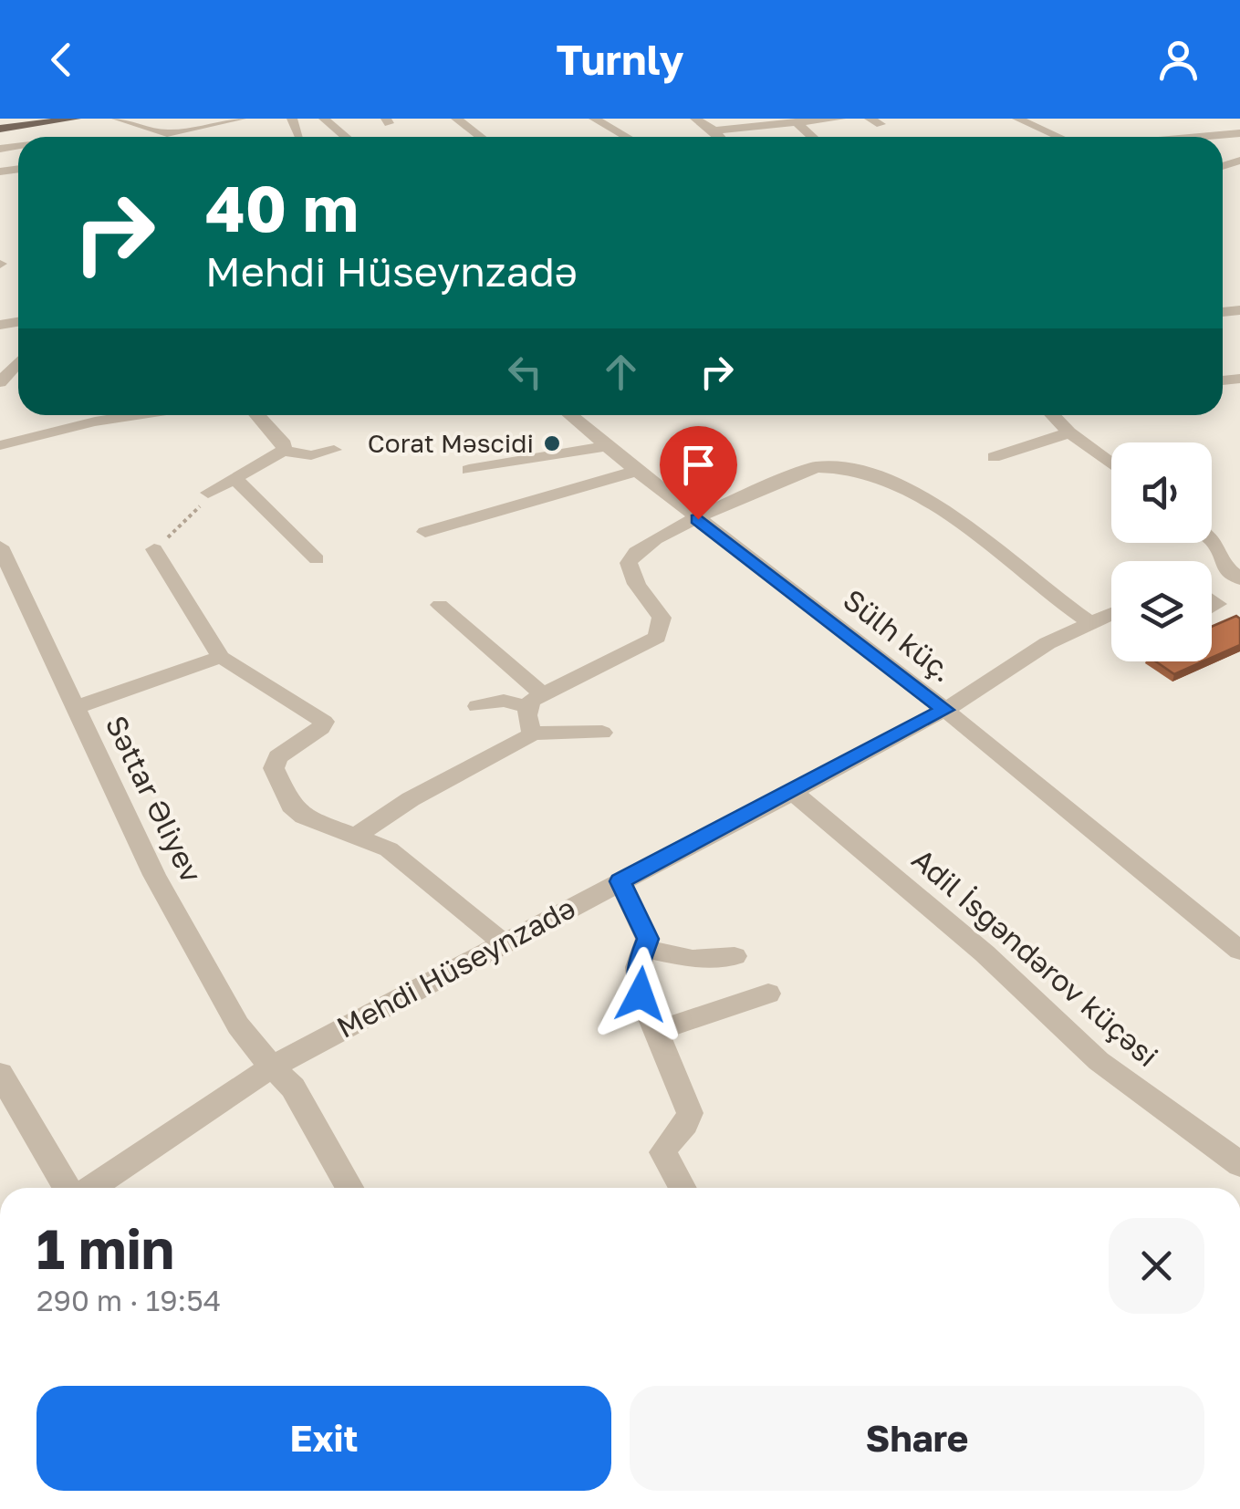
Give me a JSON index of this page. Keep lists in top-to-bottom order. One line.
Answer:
{"streets":{"street":["Sülh küç.","Səttar Əliyev","Adil İsgəndərov küçəsi","Mehdi Hüseynzadə"]},"crossings":[["Sülh küç.","Mehdi Hüseynzadə"],["Səttar Əliyev","Mehdi Hüseynzadə"],["Adil İsgəndərov küçəsi","Mehdi Hüseynzadə"]],"places":["Corat Məscidi"],"page":{"header":"Turnly","turn":["40 m","Mehdi Hüseynzadə"],"heading":["1 min","290 m · 19:54"],"buttons":["Exit","Share"]}}
